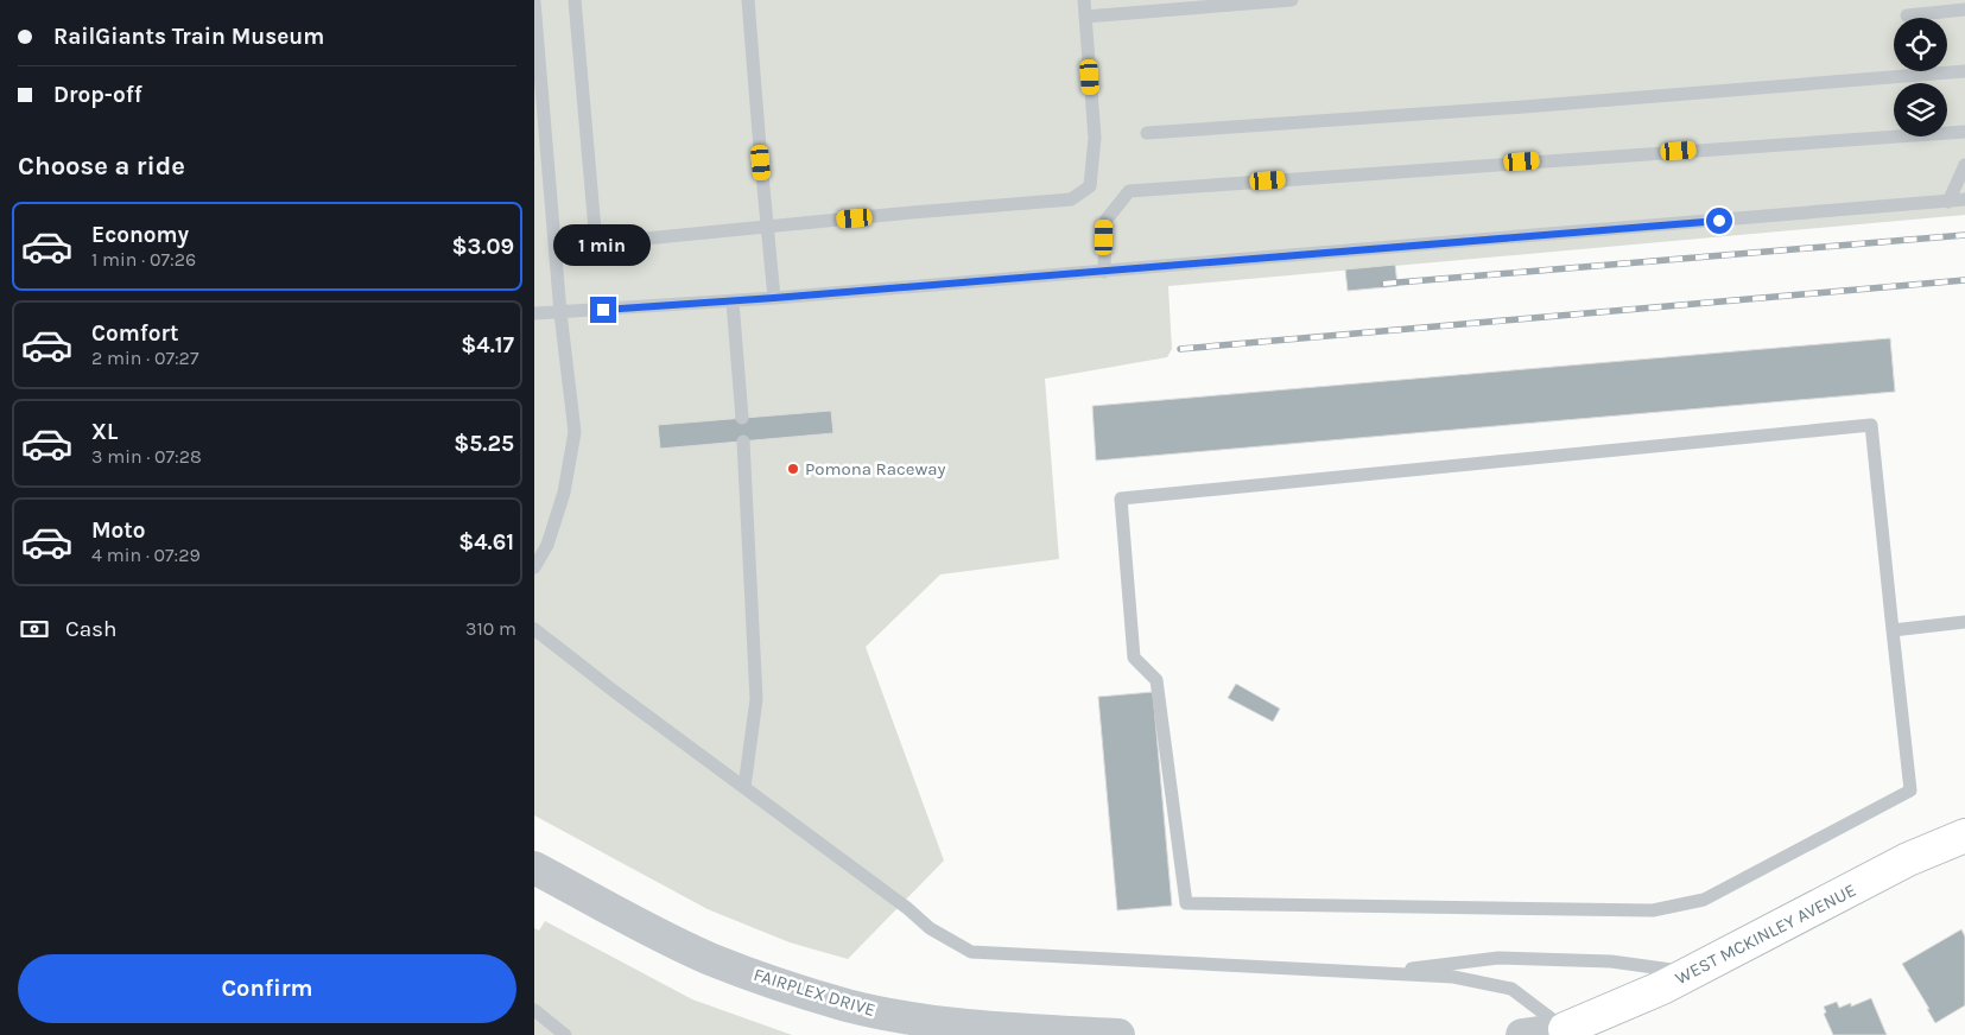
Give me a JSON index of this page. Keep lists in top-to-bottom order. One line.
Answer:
{"streets":{"main road":["WEST MCKINLEY AVENUE"],"street":["FAIRPLEX DRIVE"]},"places":["Pomona Raceway"],"page":{"banner":["RailGiants Train Museum","Drop-off"],"heading":"Choose a ride","list":[{"name":"Economy","note":"1 min · 07:26","value":"$3.09"},{"name":"Comfort","note":"2 min · 07:27","value":"$4.17"},{"name":"XL","note":"3 min · 07:28","value":"$5.25"},{"name":"Moto","note":"4 min · 07:29","value":"$4.61"}],"bubble":"1 min","pay":["Cash","310 m"],"buttons":"Confirm"}}
